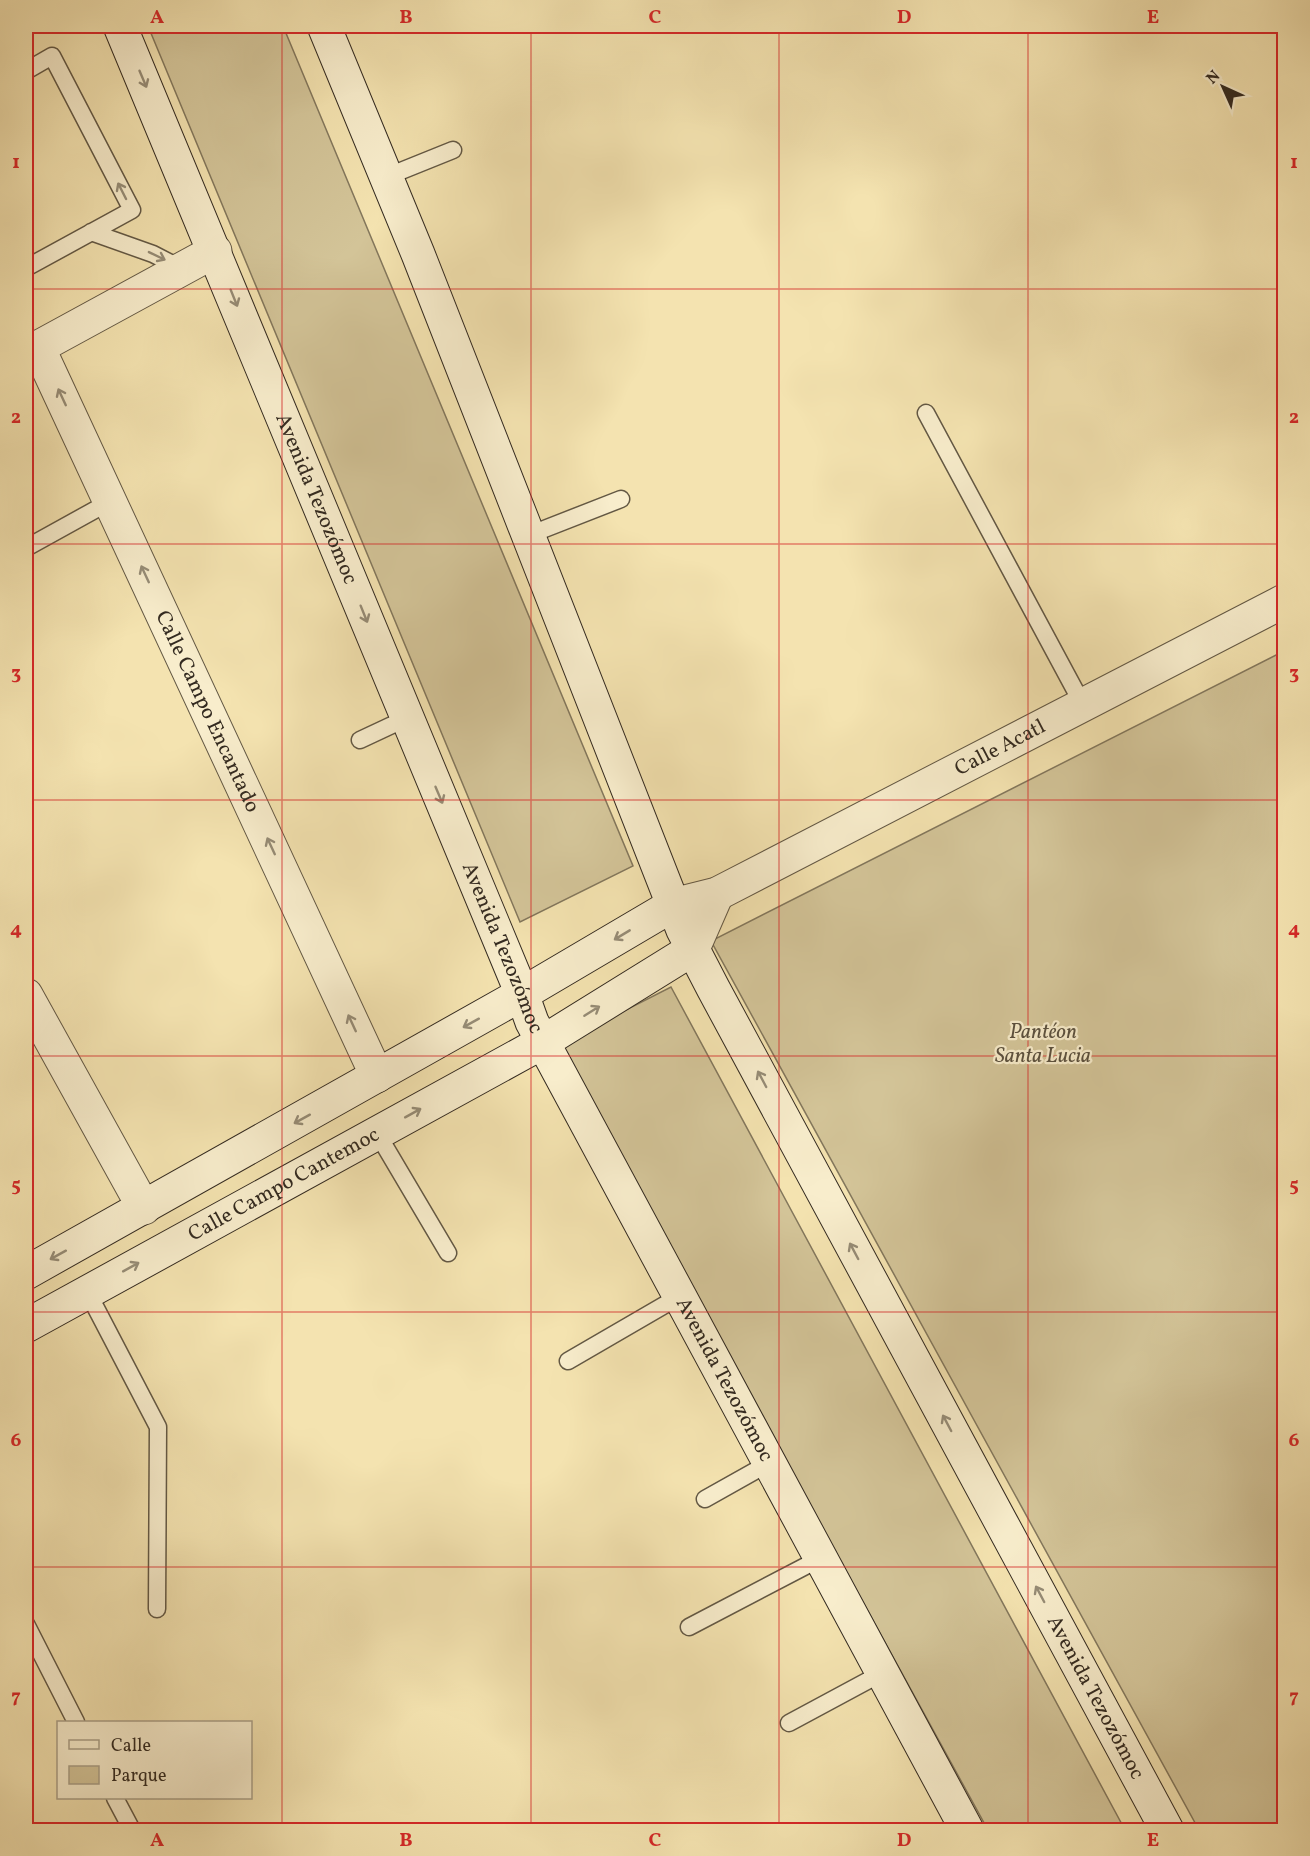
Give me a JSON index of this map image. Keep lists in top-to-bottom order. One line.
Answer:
{"streets":{"main road":["Avenida Tezozómoc","Calle Campo Encantado","Calle Acatl","Calle Campo Cantemoc"]},"crossings":[["Avenida Tezozómoc","Calle Acatl"],["Avenida Tezozómoc","Calle Campo Cantemoc"]],"one_way":["Calle Campo Encantado"],"parks":["Pantéon Santa Lucia"],"legend":["Calle","Parque"],"north":"top left","grid":{"columns":["A","B","C","D","E"],"rows":["1","2","3","4","5","6","7"]}}
